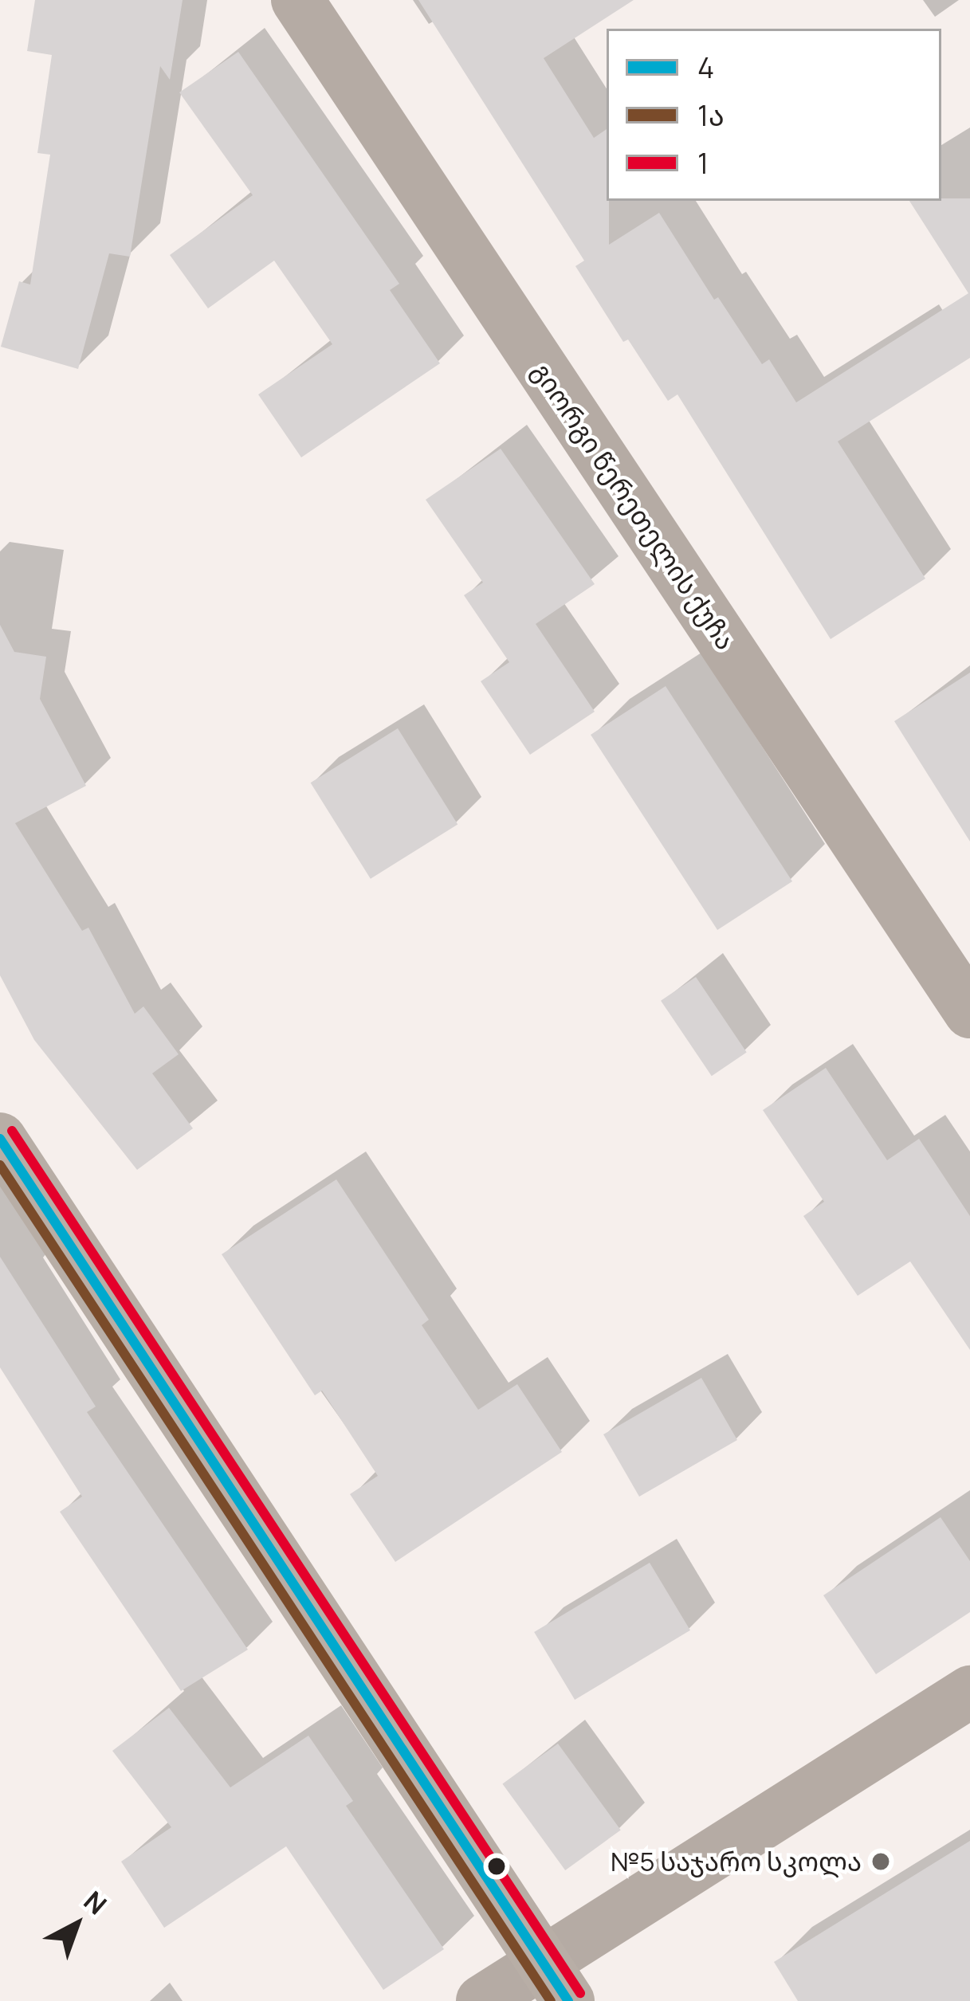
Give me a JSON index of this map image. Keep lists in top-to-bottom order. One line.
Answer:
{"streets":{"street":["გიორგი წერეთელის ქუჩა"]},"places":["№5 საჯარო სკოლა"],"lines":["transit line 1","transit line 4","transit line 1ა"],"legend":["4","1ა","1"],"north":"top right"}
